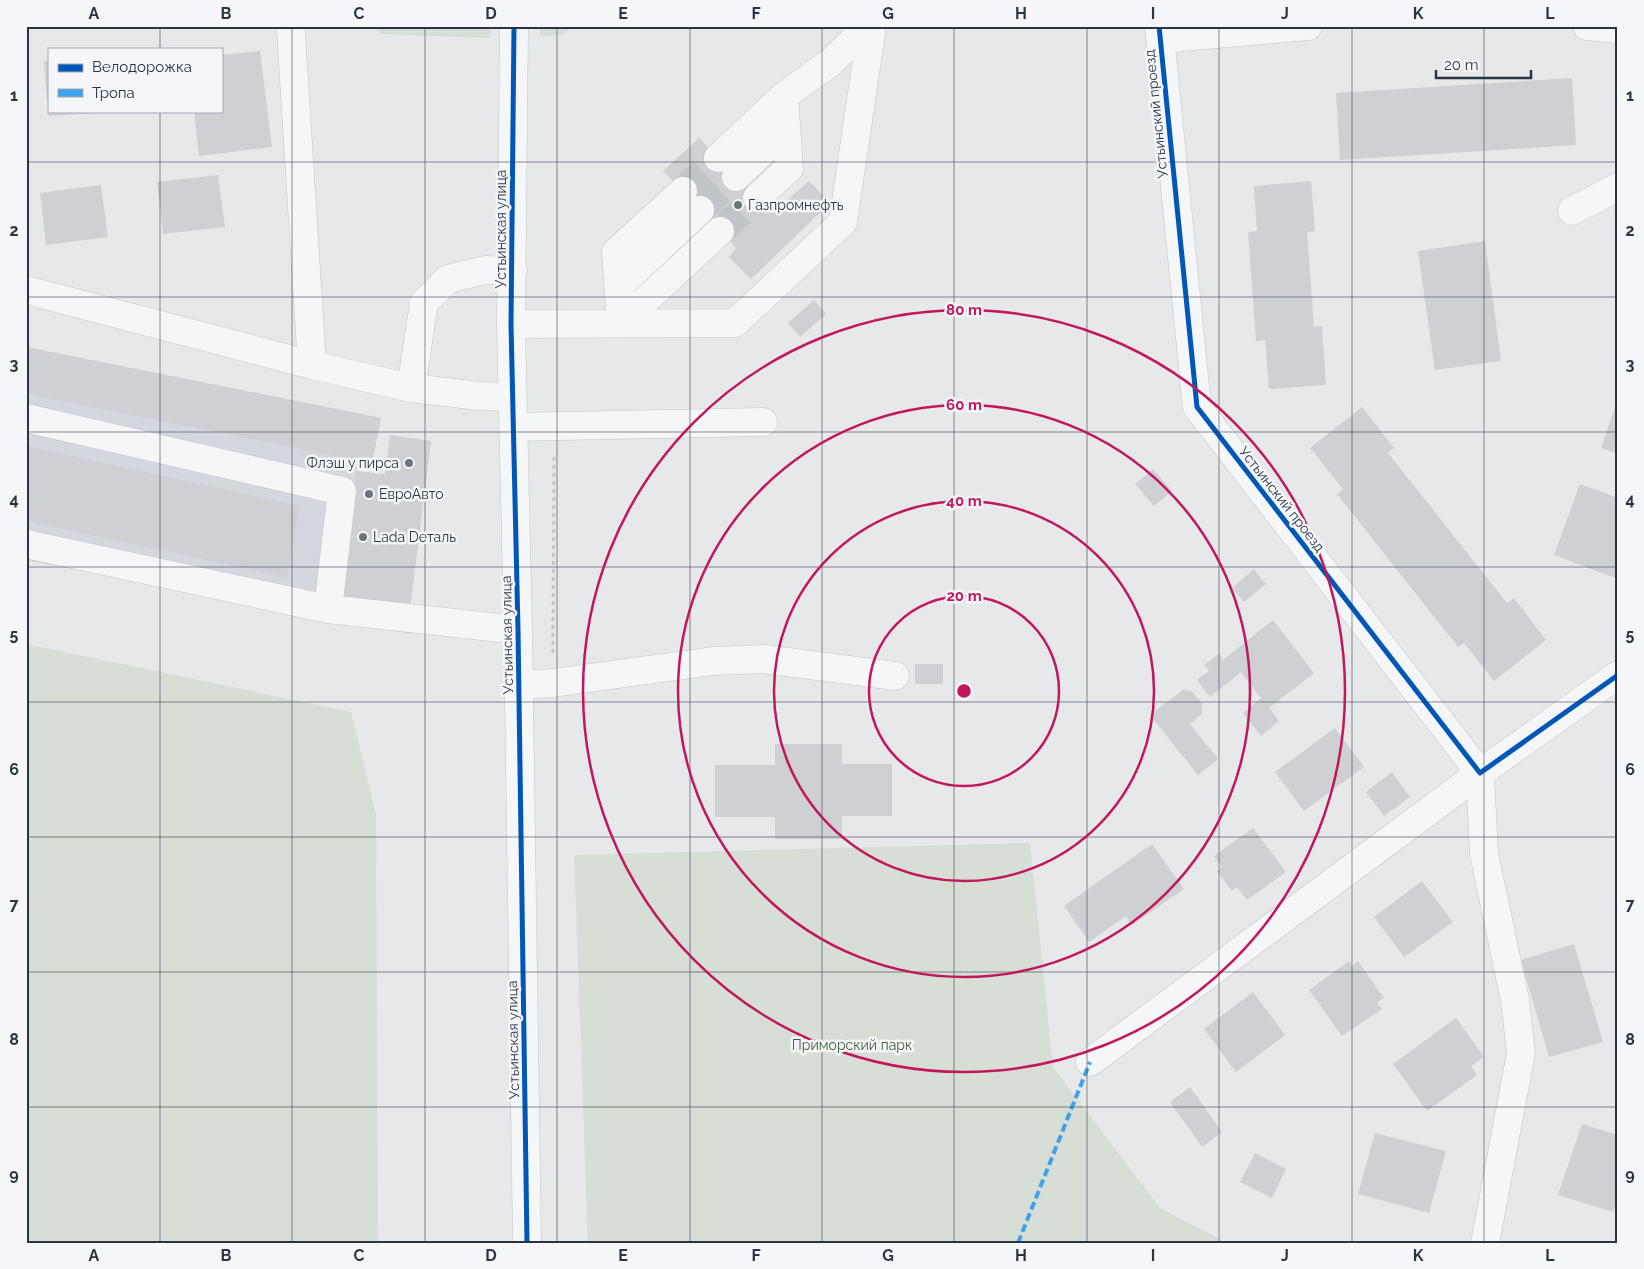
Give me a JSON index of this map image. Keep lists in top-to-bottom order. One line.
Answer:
{"streets":{"street":["Устьинский проезд","Устьинская улица"]},"parks":["Приморский парк"],"places":["Газпромнефть","Флэш у пирса","ЕвроАвто","Lada Dеталь"],"legend":["Велодорожка","Тропа"],"scale_bar":"20 m","grid":{"columns":["A","B","C","D","E","F","G","H","I","J","K","L"],"rows":["1","2","3","4","5","6","7","8","9"]},"rings":["80 m","60 m","40 m","20 m"]}
